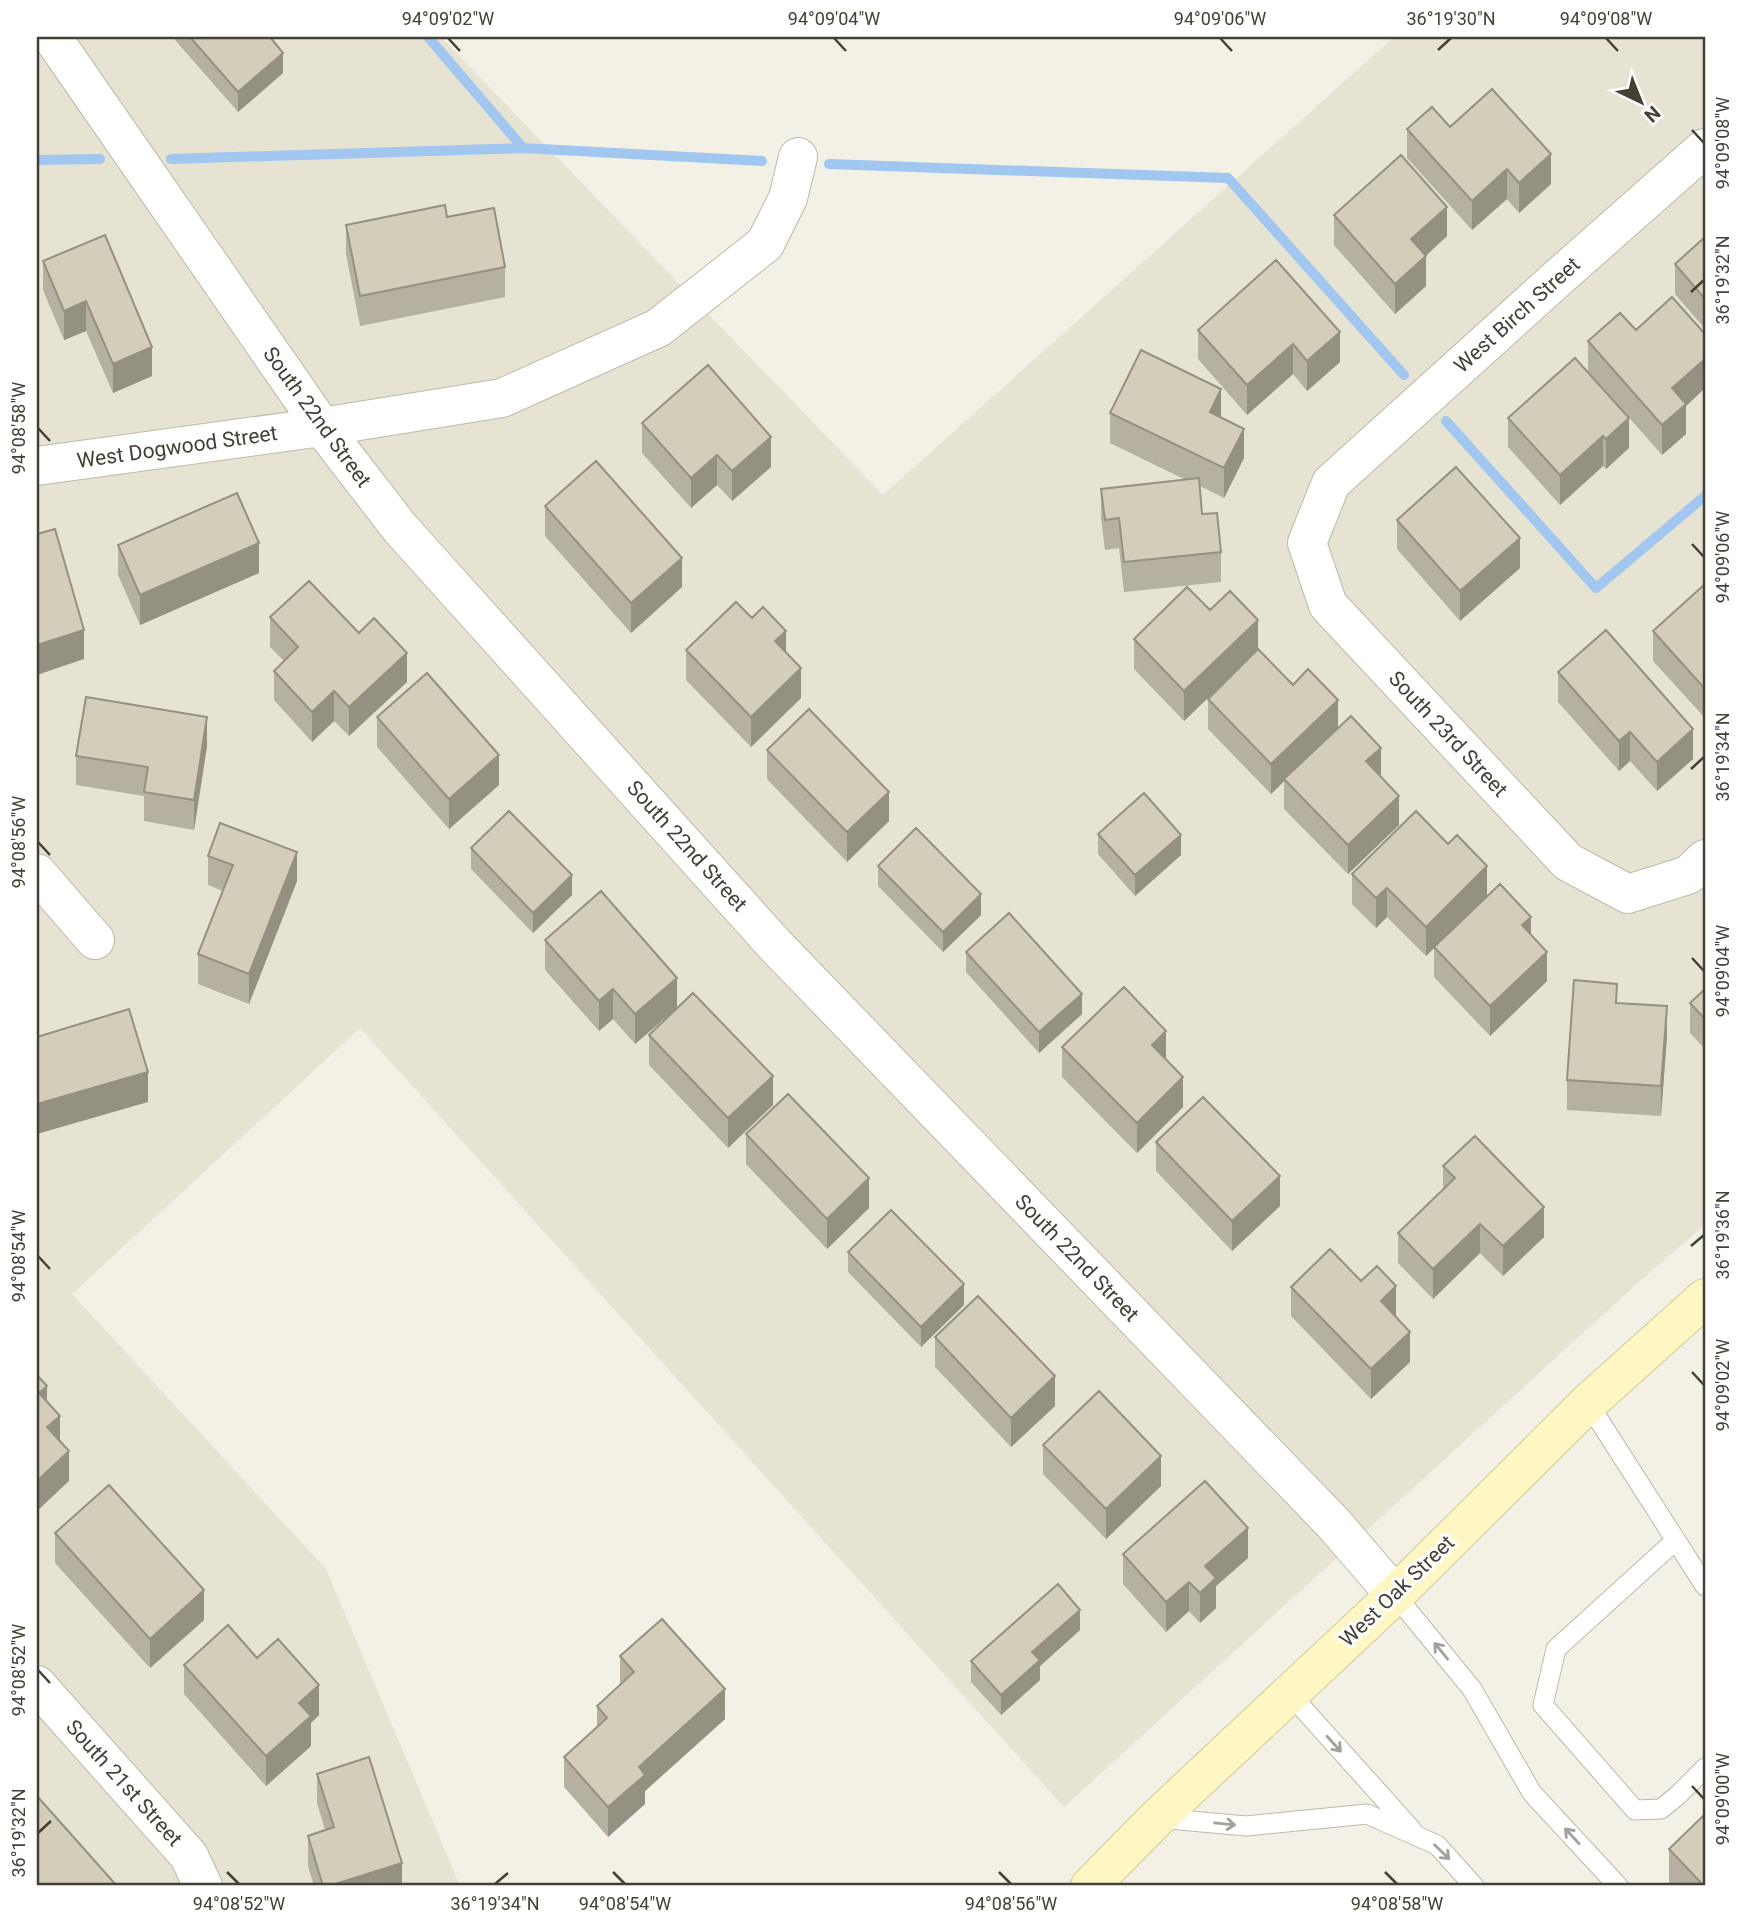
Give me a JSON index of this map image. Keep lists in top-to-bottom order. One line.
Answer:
{"streets":{"street":["West Birch Street","South 22nd Street","West Dogwood Street","South 23rd Street","West Oak Street","South 21st Street"]},"crossings":[["West Birch Street","South 23rd Street"],["South 22nd Street","West Dogwood Street"],["South 22nd Street","West Oak Street"]],"north":"bottom right","coordinates":["94°09'02\"W","94°09'04\"W","94°09'06\"W","36°19'30\"N","94°09'08\"W","36°19'32\"N","94°08'58\"W","36°19'34\"N","94°08'56\"W","36°19'36\"N","94°08'54\"W","94°08'52\"W","94°09'00\"W"]}
